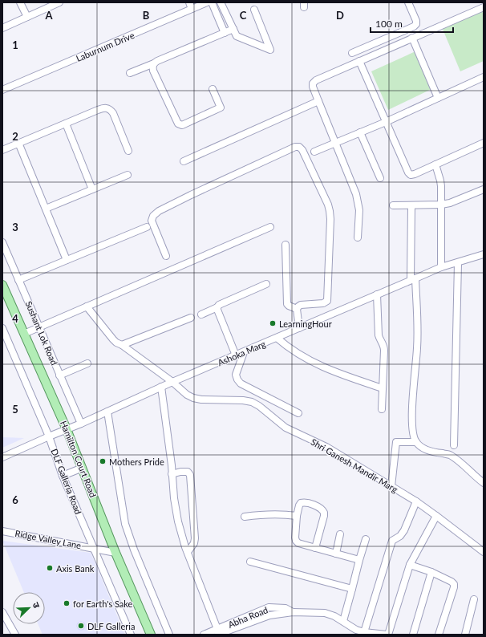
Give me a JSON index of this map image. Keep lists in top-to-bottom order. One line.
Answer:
{"streets":{"main road":["Hamilton Court Road"],"street":["Laburnum Drive","Sushant Lok Road","Ashoka Marg","Shri Ganesh Mandir Marg","DLF Galleria Road","Ridge Valley Lane","Abha Road"]},"crossings":[["Sushant Lok Road","Ashoka Marg"],["Ashoka Marg","Hamilton Court Road"],["Ashoka Marg","Shri Ganesh Mandir Marg"],["Ashoka Marg","DLF Galleria Road"],["Hamilton Court Road","Ridge Valley Lane"],["DLF Galleria Road","Ridge Valley Lane"]],"places":["LearningHour","Mothers Pride","Axis Bank","for Earth's Sake","DLF Galleria"],"scale_bar":"100 m","north":"top right","grid":{"columns":["A","B","C","D"],"rows":["1","2","3","4","5","6"]}}
